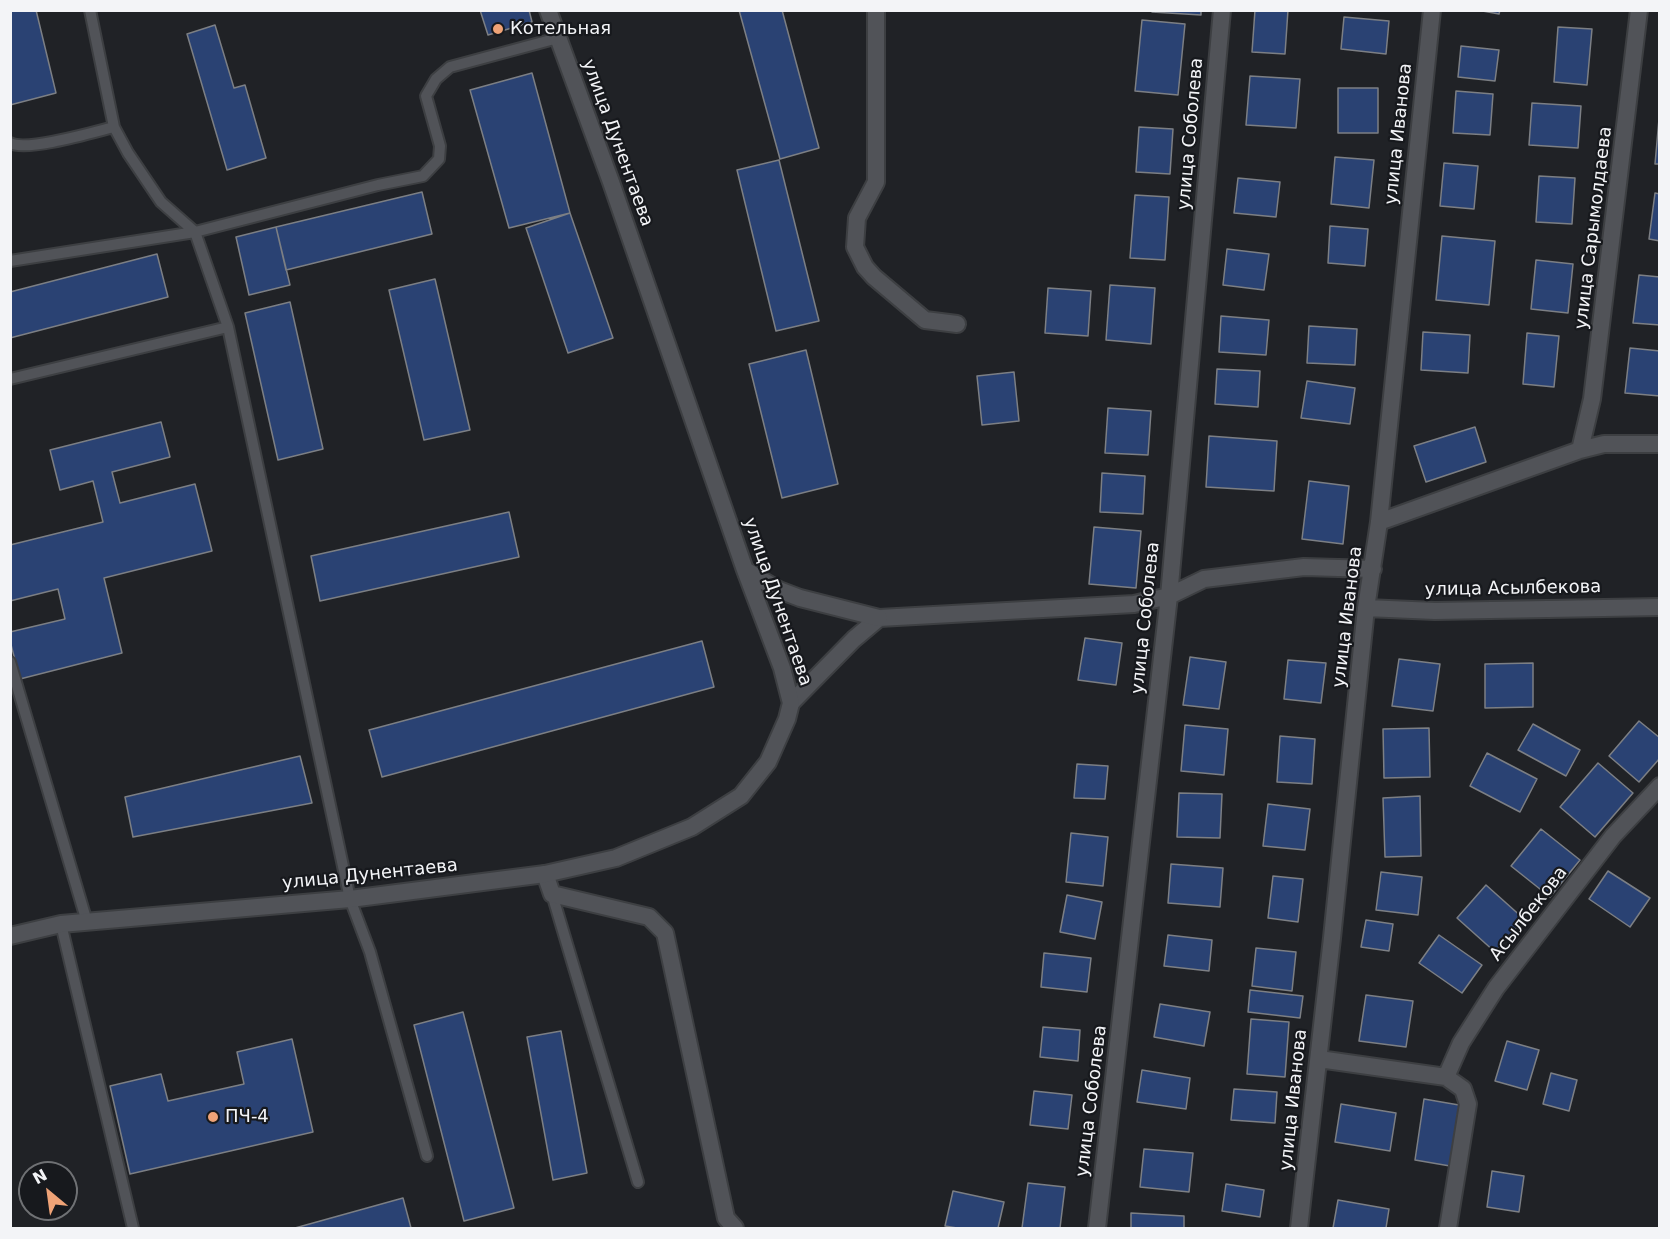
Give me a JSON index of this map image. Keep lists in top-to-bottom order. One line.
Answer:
{"streets":{"street":["улица Соболева","улица Иванова","улица Дунентаева","улица Сарымолдаева","улица Асылбекова","Асылбекова"]},"crossings":[["улица Иванова","улица Асылбекова"]],"places":["Котельная","ПЧ-4"],"north":"top left"}
